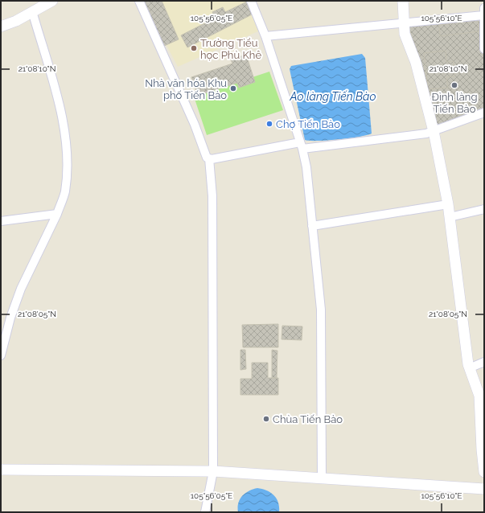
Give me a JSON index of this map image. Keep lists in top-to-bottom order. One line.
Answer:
{"water":["Ao làng Tiến Bào"],"places":["Trường Tiểu học Phù Khê","Đình làng Tiến Bào","Nhà văn hóa Khu phố Tiến Bào","Chợ Tiến Bào","Chùa Tiến Bào"],"coordinates":["105°56'05\"E","105°56'10\"E","21°08'10\"N","21°08'05\"N"]}
